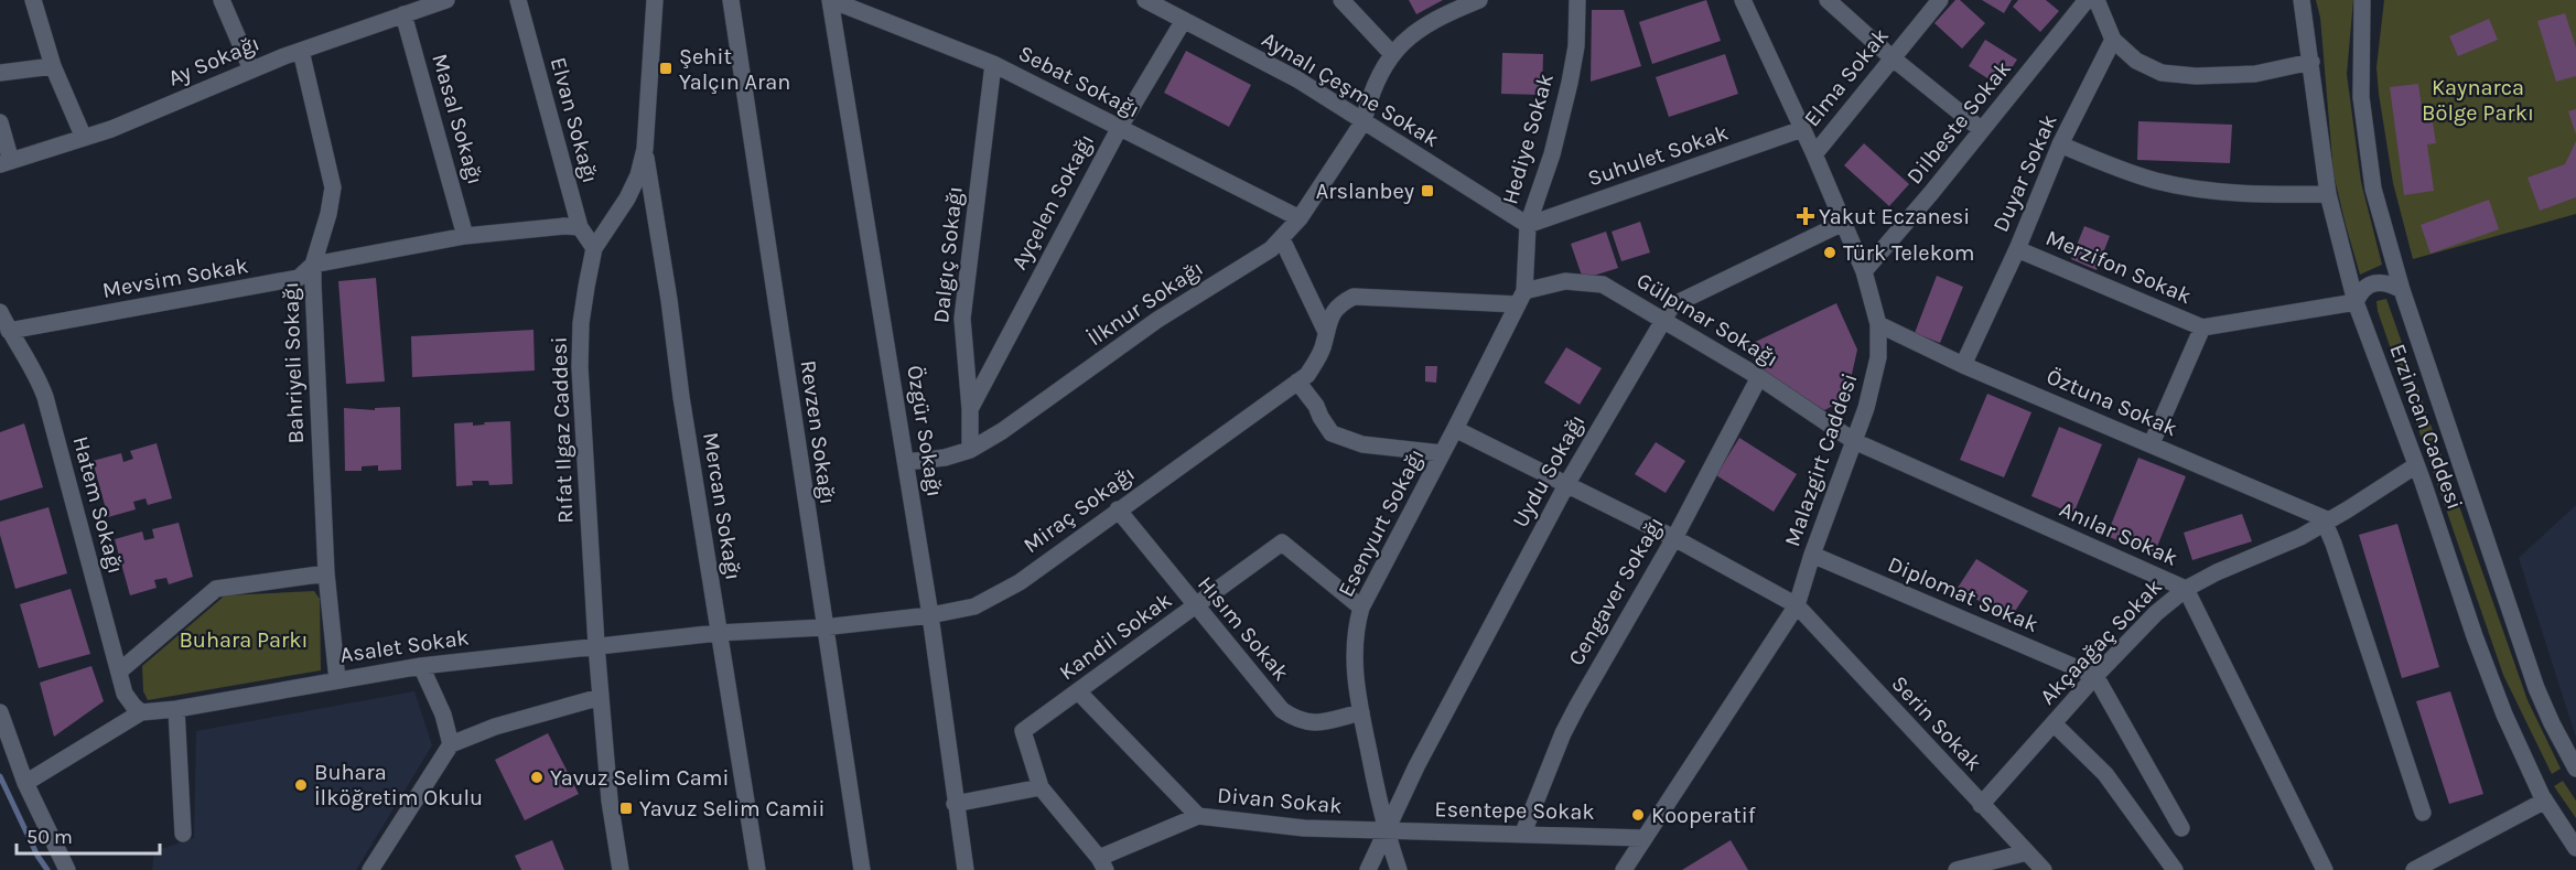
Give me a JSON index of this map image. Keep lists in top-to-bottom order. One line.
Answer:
{"streets":{"street":["Ay Sokağı","Elma Sokak","Sebat Sokağı","Aynalı Çeşme Sokak","Masal Sokağı","Elvan Sokağı","Dilbeste Sokak","Hediye Sokak","Suhulet Sokak","Duyar Sokak","Ayçelen Sokağı","Dalgıç Sokağı","Merzifon Sokak","Mevsim Sokak","İlknur Sokağı","Gülpınar Sokağı","Bahriyeli Sokağı","Öztuna Sokak","Erzincan Caddesi","Rıfat Ilgaz Caddesi","Özgür Sokağı","Revzen Sokağı","Malazgirt Caddesi","Uydu Sokağı","Hatem Sokağı","Mercan Sokağı","Miraç Sokağı","Esenyurt Sokağı","Anılar Sokak","Cengaver Sokağı","Diplomat Sokak","Hısım Sokak","Kandil Sokak","Akçaağaç Sokak","Asalet Sokak","Serin Sokak","Divan Sokak","Esentepe Sokak"]},"crossings":[["Ay Sokağı","Masal Sokağı"],["Ay Sokağı","Bahriyeli Sokağı"],["Elma Sokak","Malazgirt Caddesi"],["Sebat Sokağı","Ayçelen Sokağı"],["Sebat Sokağı","Dalgıç Sokağı"],["Sebat Sokağı","İlknur Sokağı"],["Sebat Sokağı","Özgür Sokağı"],["Aynalı Çeşme Sokak","Hediye Sokak"],["Aynalı Çeşme Sokak","Suhulet Sokak"],["Aynalı Çeşme Sokak","Ayçelen Sokağı"],["Aynalı Çeşme Sokak","İlknur Sokağı"],["Masal Sokağı","Mevsim Sokak"],["Elvan Sokağı","Mevsim Sokak"],["Elvan Sokağı","Rıfat Ilgaz Caddesi"],["Dilbeste Sokak","Malazgirt Caddesi"],["Hediye Sokak","Suhulet Sokak"],["Hediye Sokak","Gülpınar Sokağı"],["Hediye Sokak","Miraç Sokağı"],["Hediye Sokak","Esenyurt Sokağı"],["Suhulet Sokak","Malazgirt Caddesi"],["Duyar Sokak","Merzifon Sokak"],["Duyar Sokak","Öztuna Sokak"],["Ayçelen Sokağı","Dalgıç Sokağı"],["Dalgıç Sokağı","İlknur Sokağı"],["Mevsim Sokak","Bahriyeli Sokağı"],["Mevsim Sokak","Hatem Sokağı"],["İlknur Sokağı","Özgür Sokağı"],["Gülpınar Sokağı","Malazgirt Caddesi"],["Gülpınar Sokağı","Uydu Sokağı"],["Gülpınar Sokağı","Miraç Sokağı"],["Gülpınar Sokağı","Esenyurt Sokağı"],["Gülpınar Sokağı","Anılar Sokak"],["Gülpınar Sokağı","Cengaver Sokağı"],["Bahriyeli Sokağı","Asalet Sokak"],["Öztuna Sokak","Malazgirt Caddesi"],["Öztuna Sokak","Akçaağaç Sokak"],["Erzincan Caddesi","Akçaağaç Sokak"],["Rıfat Ilgaz Caddesi","Mercan Sokağı"],["Rıfat Ilgaz Caddesi","Miraç Sokağı"],["Rıfat Ilgaz Caddesi","Asalet Sokak"],["Özgür Sokağı","Miraç Sokağı"],["Revzen Sokağı","Miraç Sokağı"],["Malazgirt Caddesi","Uydu Sokağı"],["Malazgirt Caddesi","Anılar Sokak"],["Malazgirt Caddesi","Diplomat Sokak"],["Malazgirt Caddesi","Serin Sokak"],["Malazgirt Caddesi","Esentepe Sokak"],["Uydu Sokağı","Esenyurt Sokağı"],["Uydu Sokağı","Serin Sokak"],["Uydu Sokağı","Divan Sokak"],["Uydu Sokağı","Esentepe Sokak"],["Hatem Sokağı","Asalet Sokak"],["Mercan Sokağı","Miraç Sokağı"],["Miraç Sokağı","Esenyurt Sokağı"],["Miraç Sokağı","Hısım Sokak"],["Miraç Sokağı","Asalet Sokak"],["Esenyurt Sokağı","Hısım Sokak"],["Esenyurt Sokağı","Kandil Sokak"],["Esenyurt Sokağı","Serin Sokak"],["Esenyurt Sokağı","Divan Sokak"],["Esenyurt Sokağı","Esentepe Sokak"],["Anılar Sokak","Akçaağaç Sokak"],["Cengaver Sokağı","Serin Sokak"],["Cengaver Sokağı","Esentepe Sokak"],["Diplomat Sokak","Akçaağaç Sokak"],["Hısım Sokak","Kandil Sokak"],["Kandil Sokak","Divan Sokak"],["Akçaağaç Sokak","Serin Sokak"],["Divan Sokak","Esentepe Sokak"]],"parks":["Kaynarca Bölge Parkı","Buhara Parkı"],"places":{"transit":["Şehit Yalçın Aran","Arslanbey","Yavuz Selim Camii"],"health":["Yakut Eczanesi"],"other":["Türk Telekom","Yavuz Selim Cami","Buhara İlköğretim Okulu","Kooperatif"]},"scale_bar":"50 m"}
